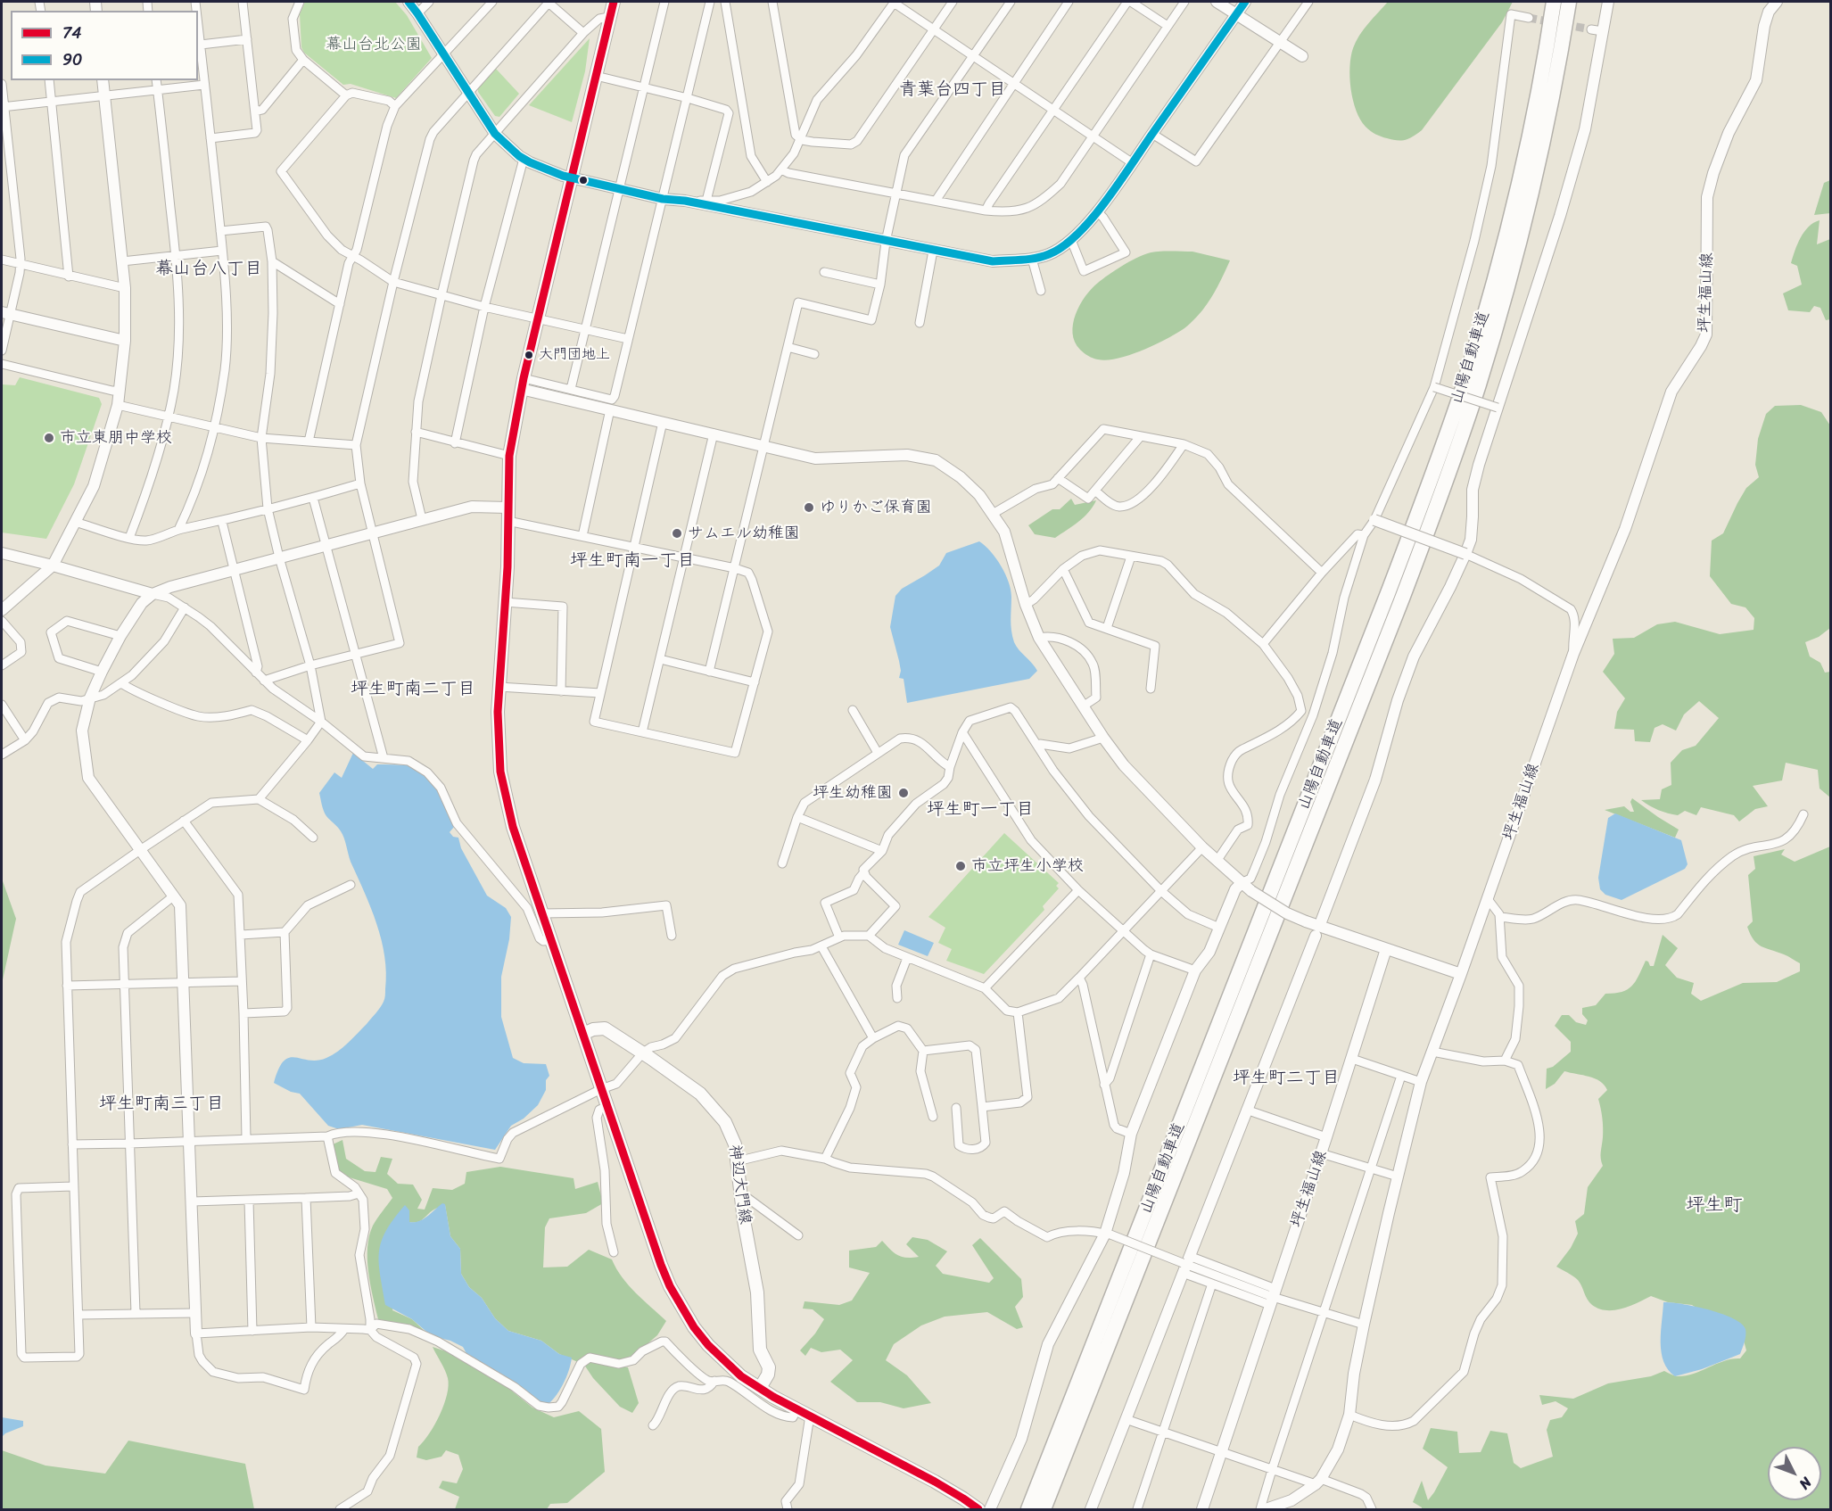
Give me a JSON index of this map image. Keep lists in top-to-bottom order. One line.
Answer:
{"streets":{"highway":["山陽自動車道"],"main road":["神辺大門線"],"street":["坪生福山線"]},"districts":["青葉台四丁目","幕山台八丁目","坪生町南一丁目","坪生町南二丁目","坪生町一丁目","坪生町二丁目","坪生町南三丁目","坪生町"],"parks":["幕山台北公園"],"places":["大門団地上","市立東朋中学校","ゆりかご保育園","サムエル幼稚園","坪生幼稚園","市立坪生小学校"],"lines":["transit line 74","transit line 90"],"legend":["74","90"],"north":"bottom right"}
